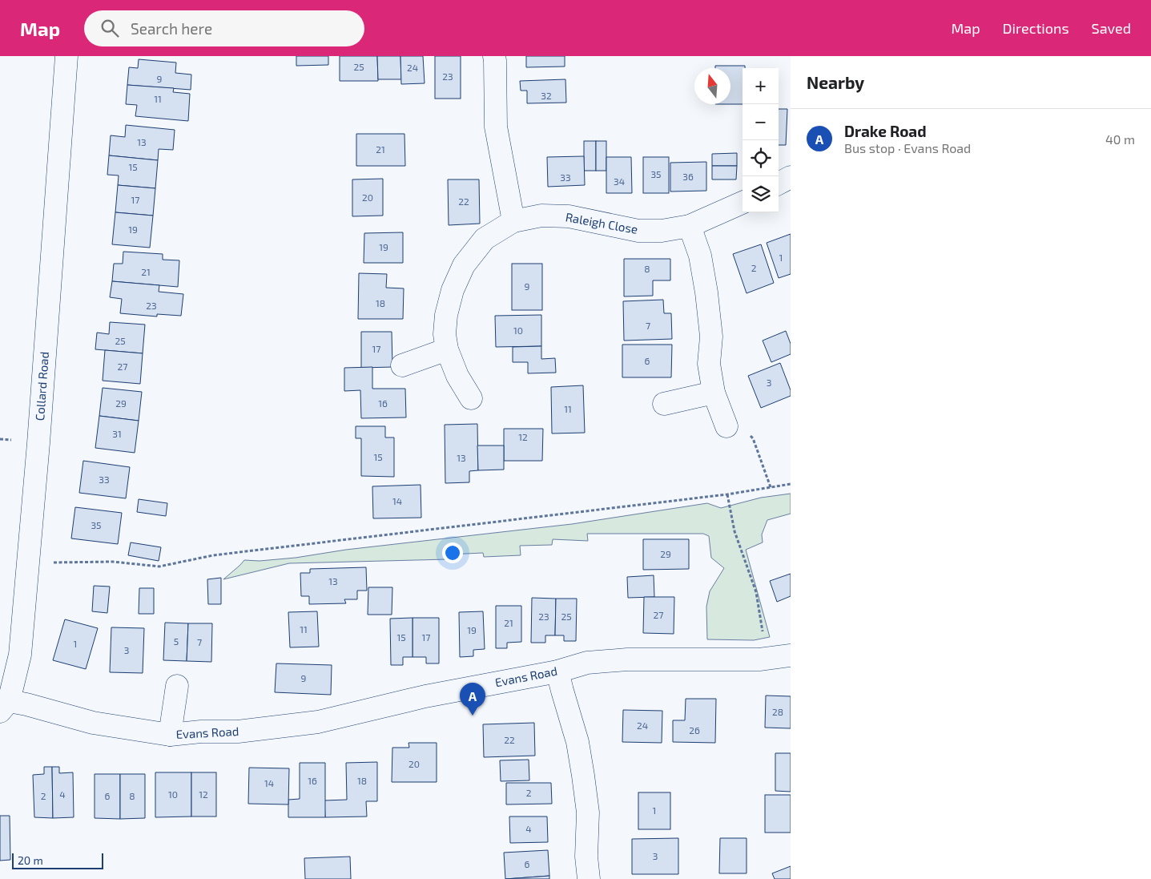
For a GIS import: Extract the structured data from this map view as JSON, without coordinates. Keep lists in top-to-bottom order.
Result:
{
  "streets": {
    "street": ["Raleigh Close", "Collard Road", "Evans Road"]
  },
  "crossings": [
    ["Collard Road", "Evans Road"]
  ],
  "house_numbers": [
    "25",
    "24",
    "23",
    "9",
    "32",
    "11",
    "13",
    "21",
    "15",
    "35",
    "36",
    "33",
    "34",
    "20",
    "17",
    "22",
    "19",
    "19",
    "1",
    "2",
    "8",
    "21",
    "9",
    "18",
    "23",
    "7",
    "10",
    "25",
    "17",
    "6",
    "27",
    "3",
    "29",
    "16",
    "11",
    "31",
    "12",
    "15",
    "13",
    "33",
    "14",
    "35",
    "29",
    "13",
    "27",
    "23",
    "25",
    "21",
    "11",
    "19",
    "15",
    "17",
    "5",
    "7",
    "1",
    "3",
    "9",
    "28",
    "24",
    "26",
    "22",
    "20",
    "16",
    "18",
    "14",
    "2",
    "4",
    "10",
    "12",
    "2",
    "6",
    "8",
    "1",
    "4",
    "3",
    "6"
  ],
  "scale_bar": "20 m",
  "north": "top",
  "page": {
    "header": "Map",
    "search": "Search here",
    "nav": ["Map", "Directions", "Saved"],
    "heading": "Nearby",
    "map_buttons": ["+", "−"],
    "list": [
      {
        "mark": "A",
        "name": "Drake Road",
        "note": "Bus stop · Evans Road",
        "value": "40 m"
      }
    ],
    "pins": "A",
    "scale": "20 m"
  }
}
